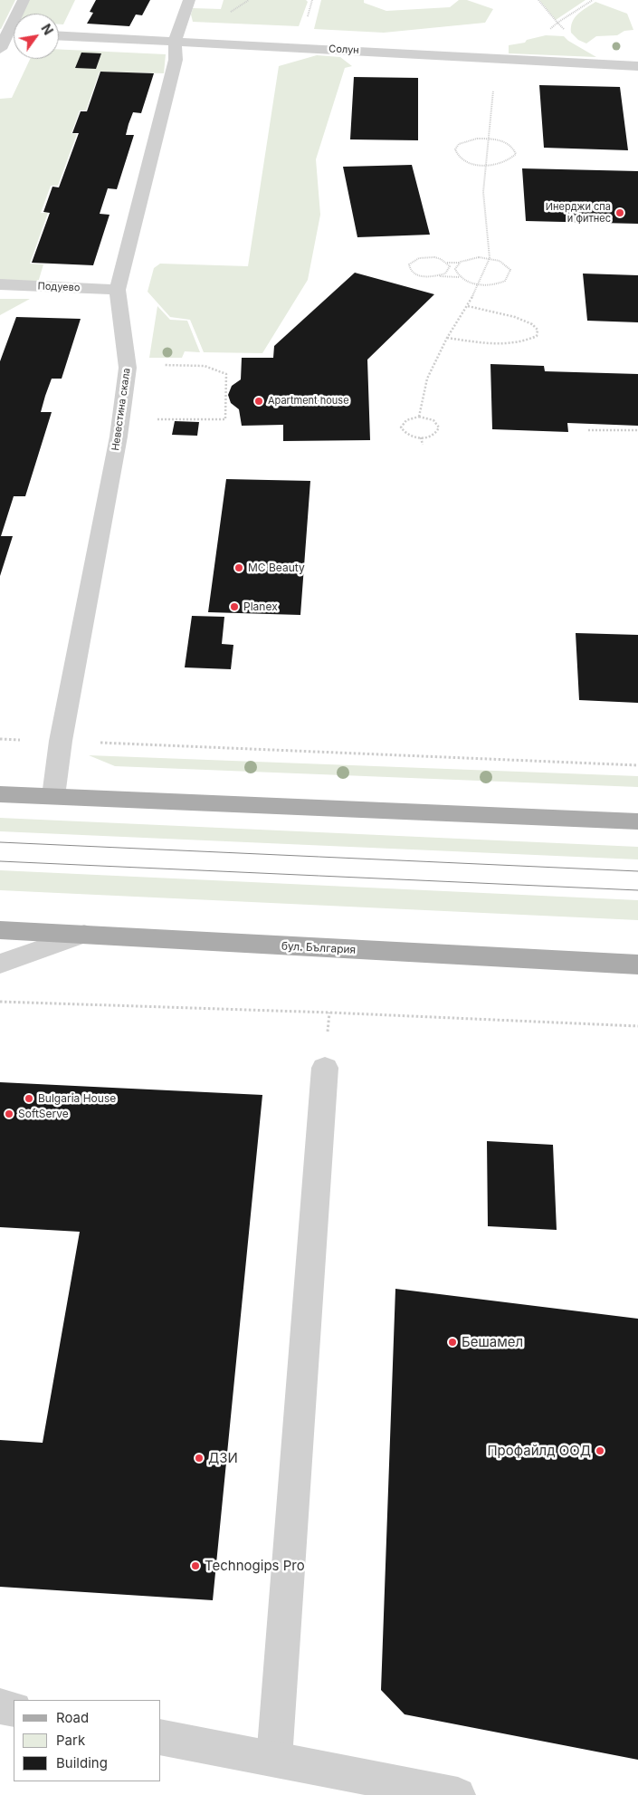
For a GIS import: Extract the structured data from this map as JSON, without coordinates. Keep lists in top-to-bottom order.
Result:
{
  "streets": {
    "main road": ["бул. България"],
    "street": ["Солун", "Подуево", "Невестина скала"]
  },
  "crossings": [
    ["Солун", "Невестина скала"],
    ["Подуево", "Невестина скала"]
  ],
  "places": [
    "Инерджи спа и фитнес",
    "Apartment house",
    "MC Beauty",
    "Planex",
    "Bulgaria House",
    "SoftServe",
    "Бешамел",
    "Профайлд ООД",
    "ДЗИ",
    "Technogips Pro"
  ],
  "legend": ["Road", "Park", "Building"],
  "north": "top right"
}
